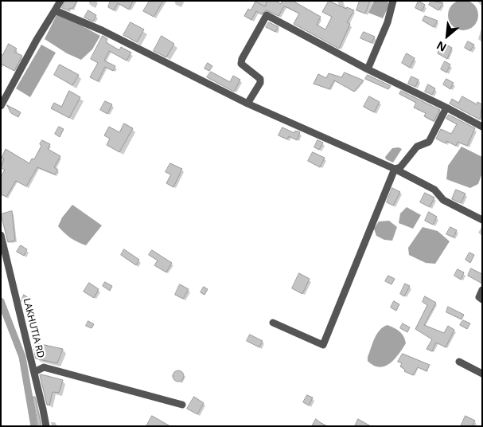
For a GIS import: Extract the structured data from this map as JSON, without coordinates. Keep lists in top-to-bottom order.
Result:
{
  "streets": {
    "street": ["LAKHUTIA RD"]
  },
  "north": "bottom left"
}
